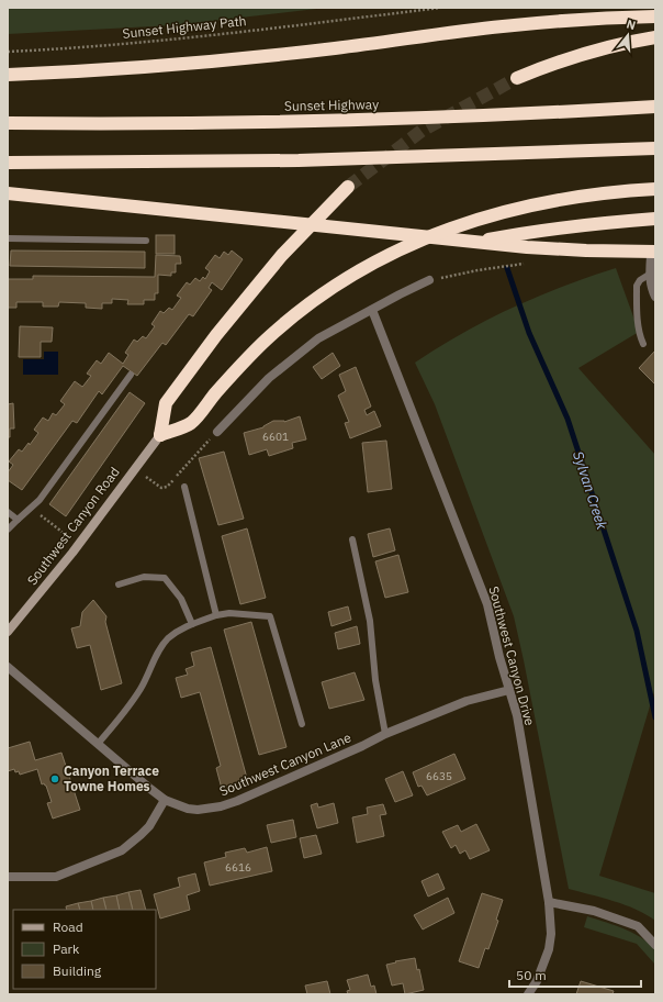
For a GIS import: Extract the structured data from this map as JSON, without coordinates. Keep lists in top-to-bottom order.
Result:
{
  "streets": {
    "highway": ["Sunset Highway"],
    "main road": ["Southwest Canyon Road"],
    "street": ["Southwest Canyon Drive", "Southwest Canyon Lane"],
    "path": ["Sunset Highway Path"]
  },
  "crossings": [
    ["Southwest Canyon Drive", "Southwest Canyon Lane"]
  ],
  "water": ["Sylvan Creek"],
  "places": ["Canyon Terrace Towne Homes"],
  "house_numbers": ["6601", "6635", "6616"],
  "legend": ["Road", "Park", "Building"],
  "scale_bar": "50 m",
  "north": "top"
}
